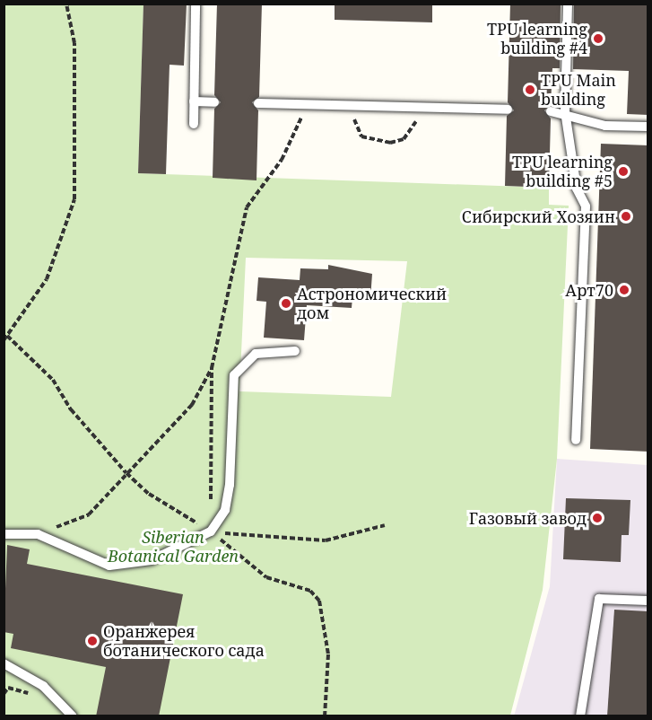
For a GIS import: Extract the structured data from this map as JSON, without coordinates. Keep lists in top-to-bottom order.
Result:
{
  "parks": ["Siberian Botanical Garden"],
  "places": [
    "TPU learning building #4",
    "TPU Main building",
    "TPU learning building #5",
    "Сибирский Хозяин",
    "Арт70",
    "Астрономический дом",
    "Газовый завод",
    "Оранжерея ботанического сада"
  ]
}
